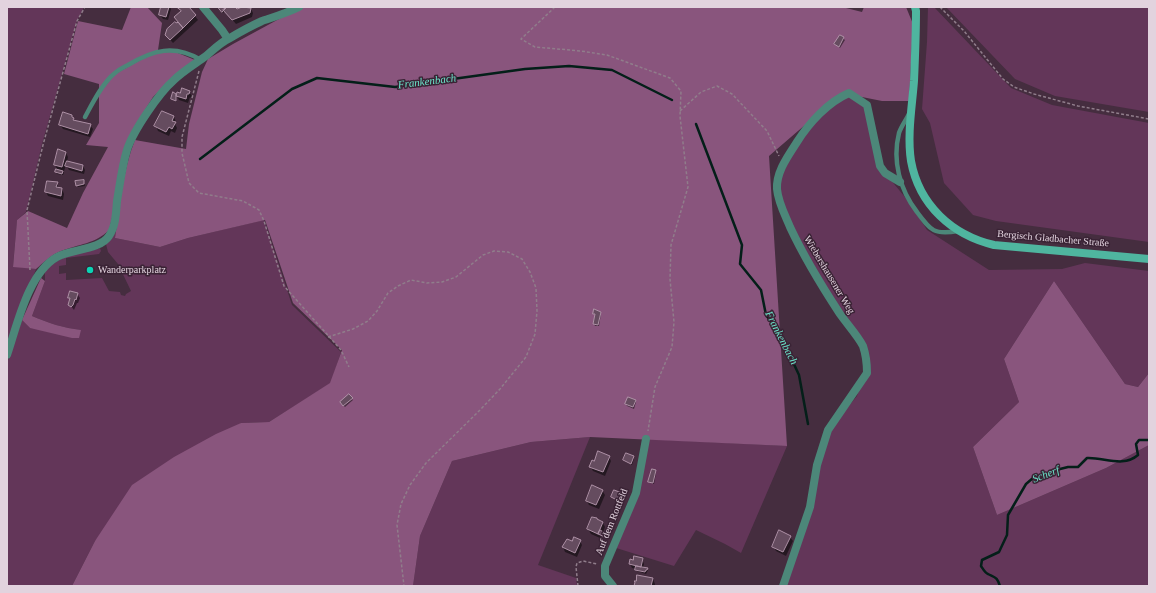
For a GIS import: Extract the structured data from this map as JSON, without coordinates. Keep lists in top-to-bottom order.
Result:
{
  "streets": {
    "main road": ["Bergisch Gladbacher Straße"],
    "street": ["Wiebershausener Weg", "Auf dem Rottfeld"]
  },
  "water": ["Frankenbach", "Scherf"],
  "places": ["Wanderparkplatz"]
}
